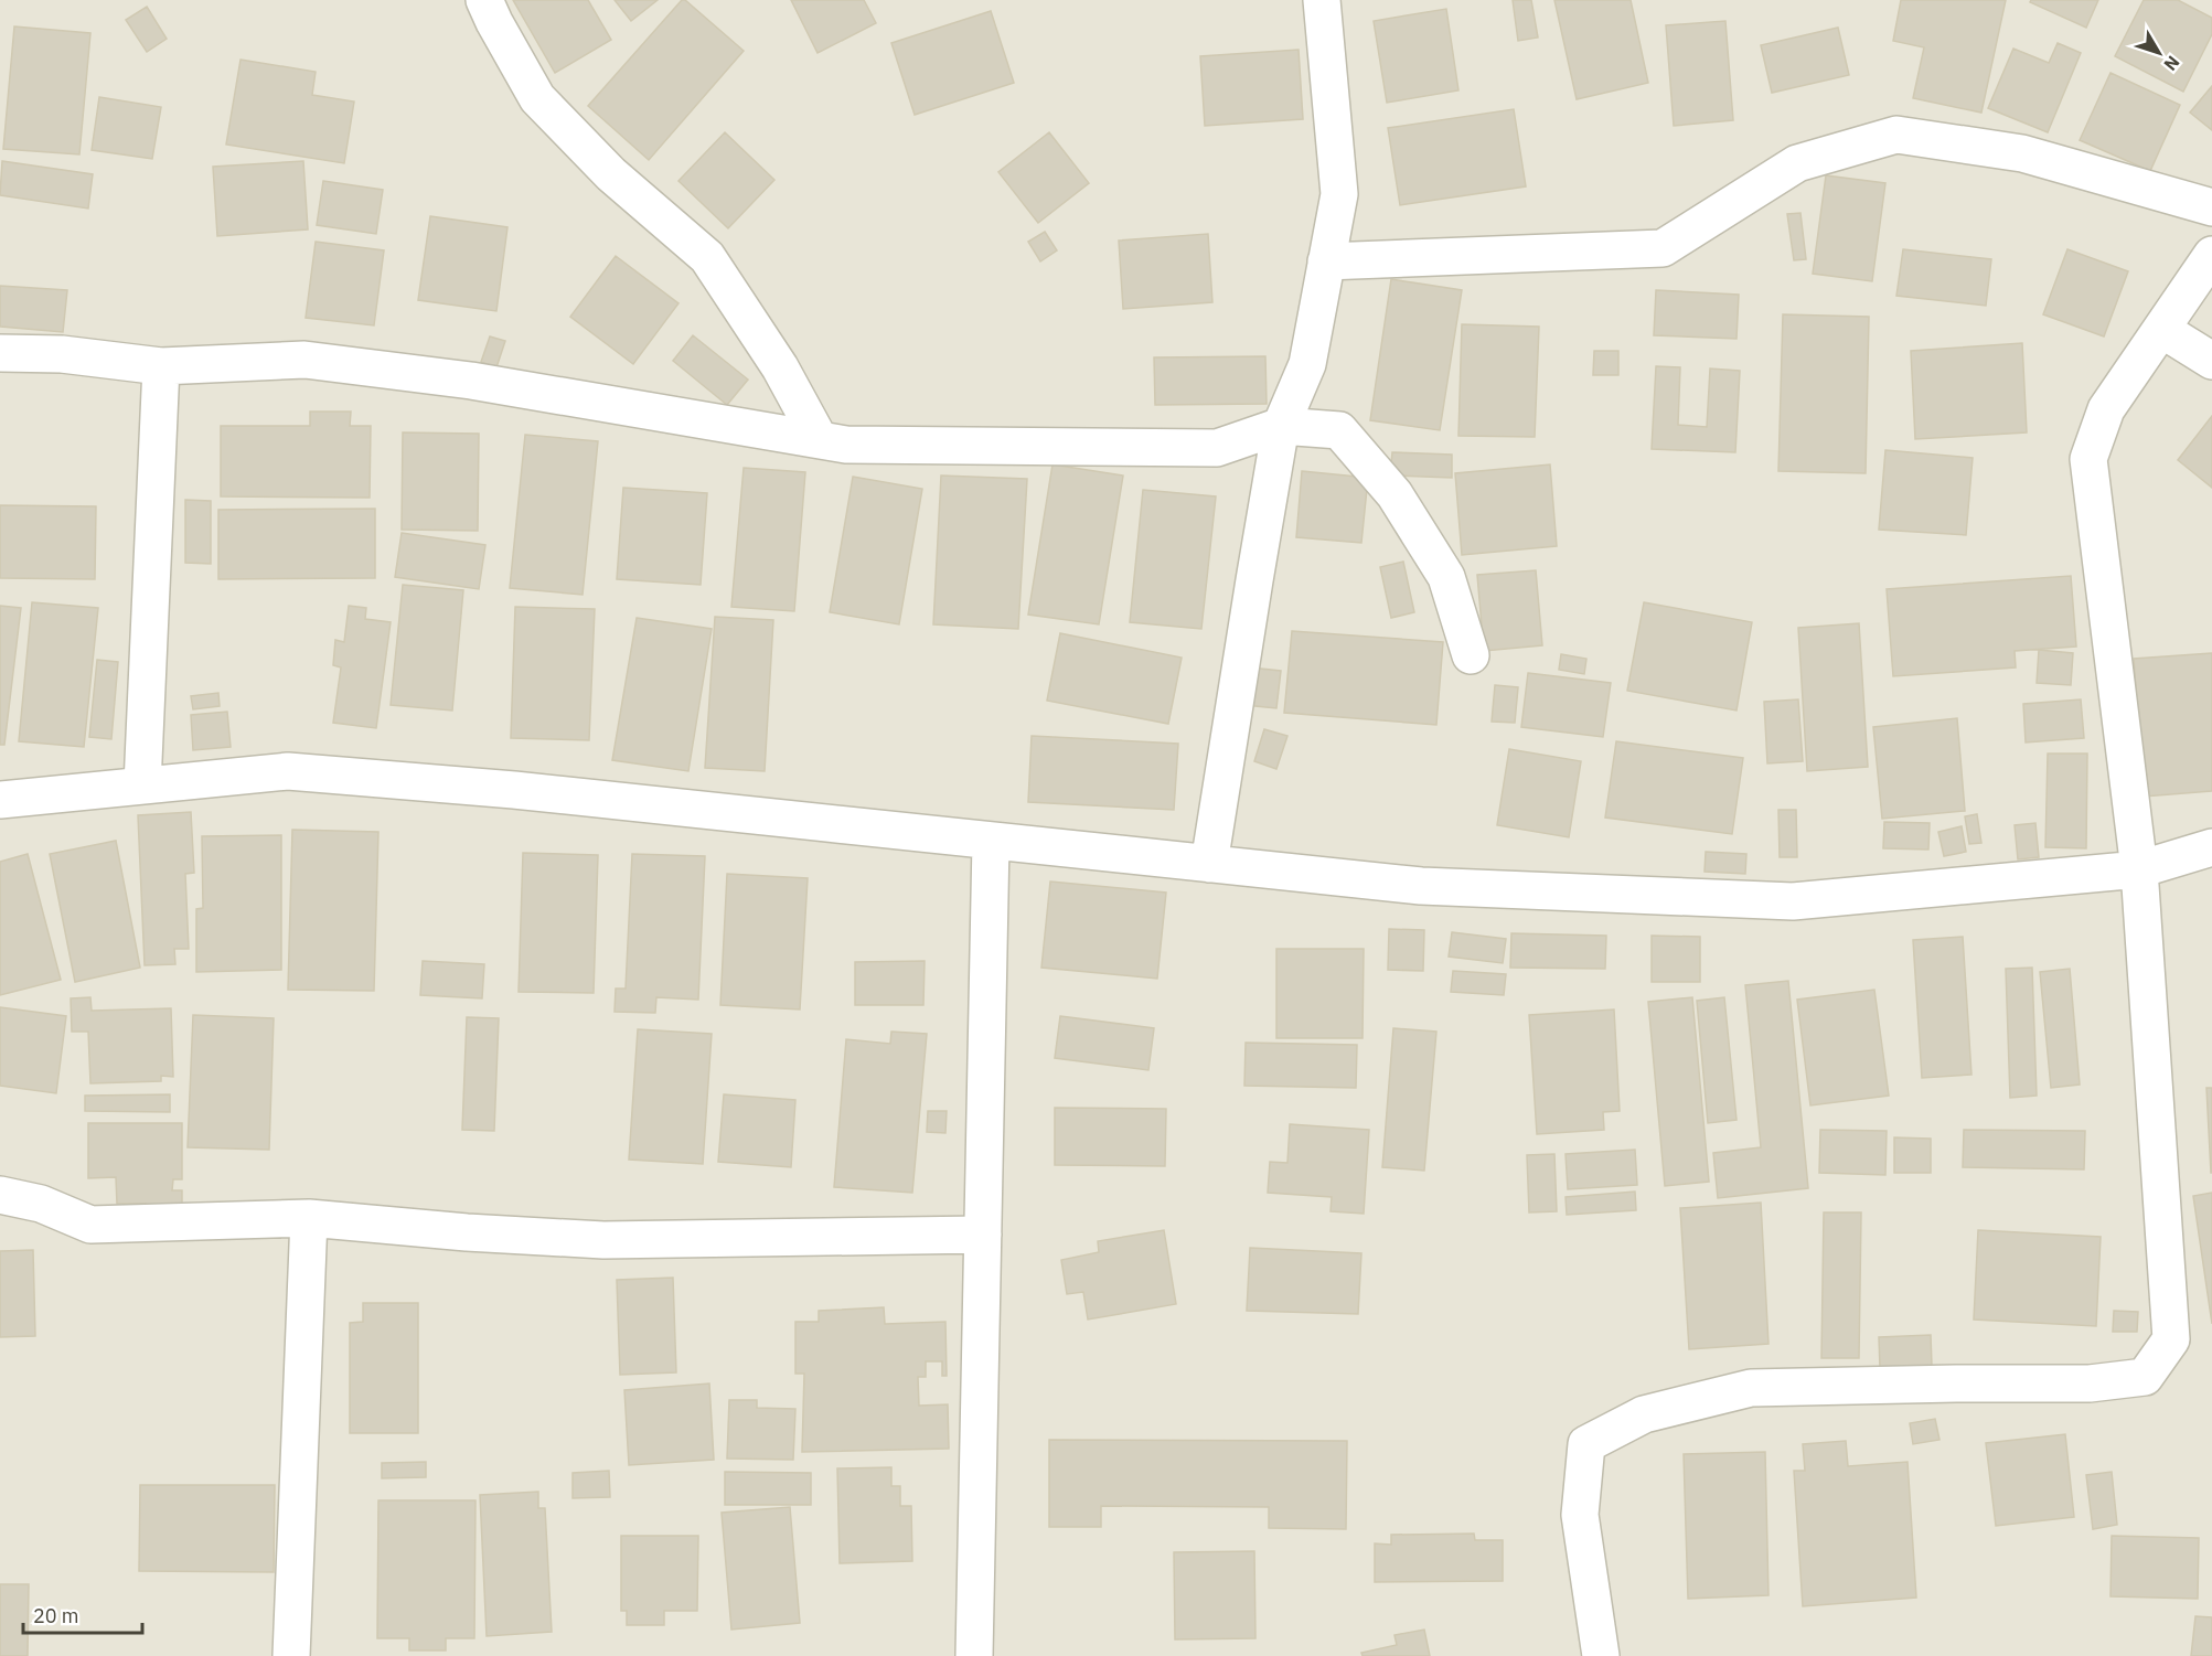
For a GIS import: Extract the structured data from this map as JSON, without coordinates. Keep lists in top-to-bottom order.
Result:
{
  "scale_bar": "20 m",
  "north": "bottom right"
}
